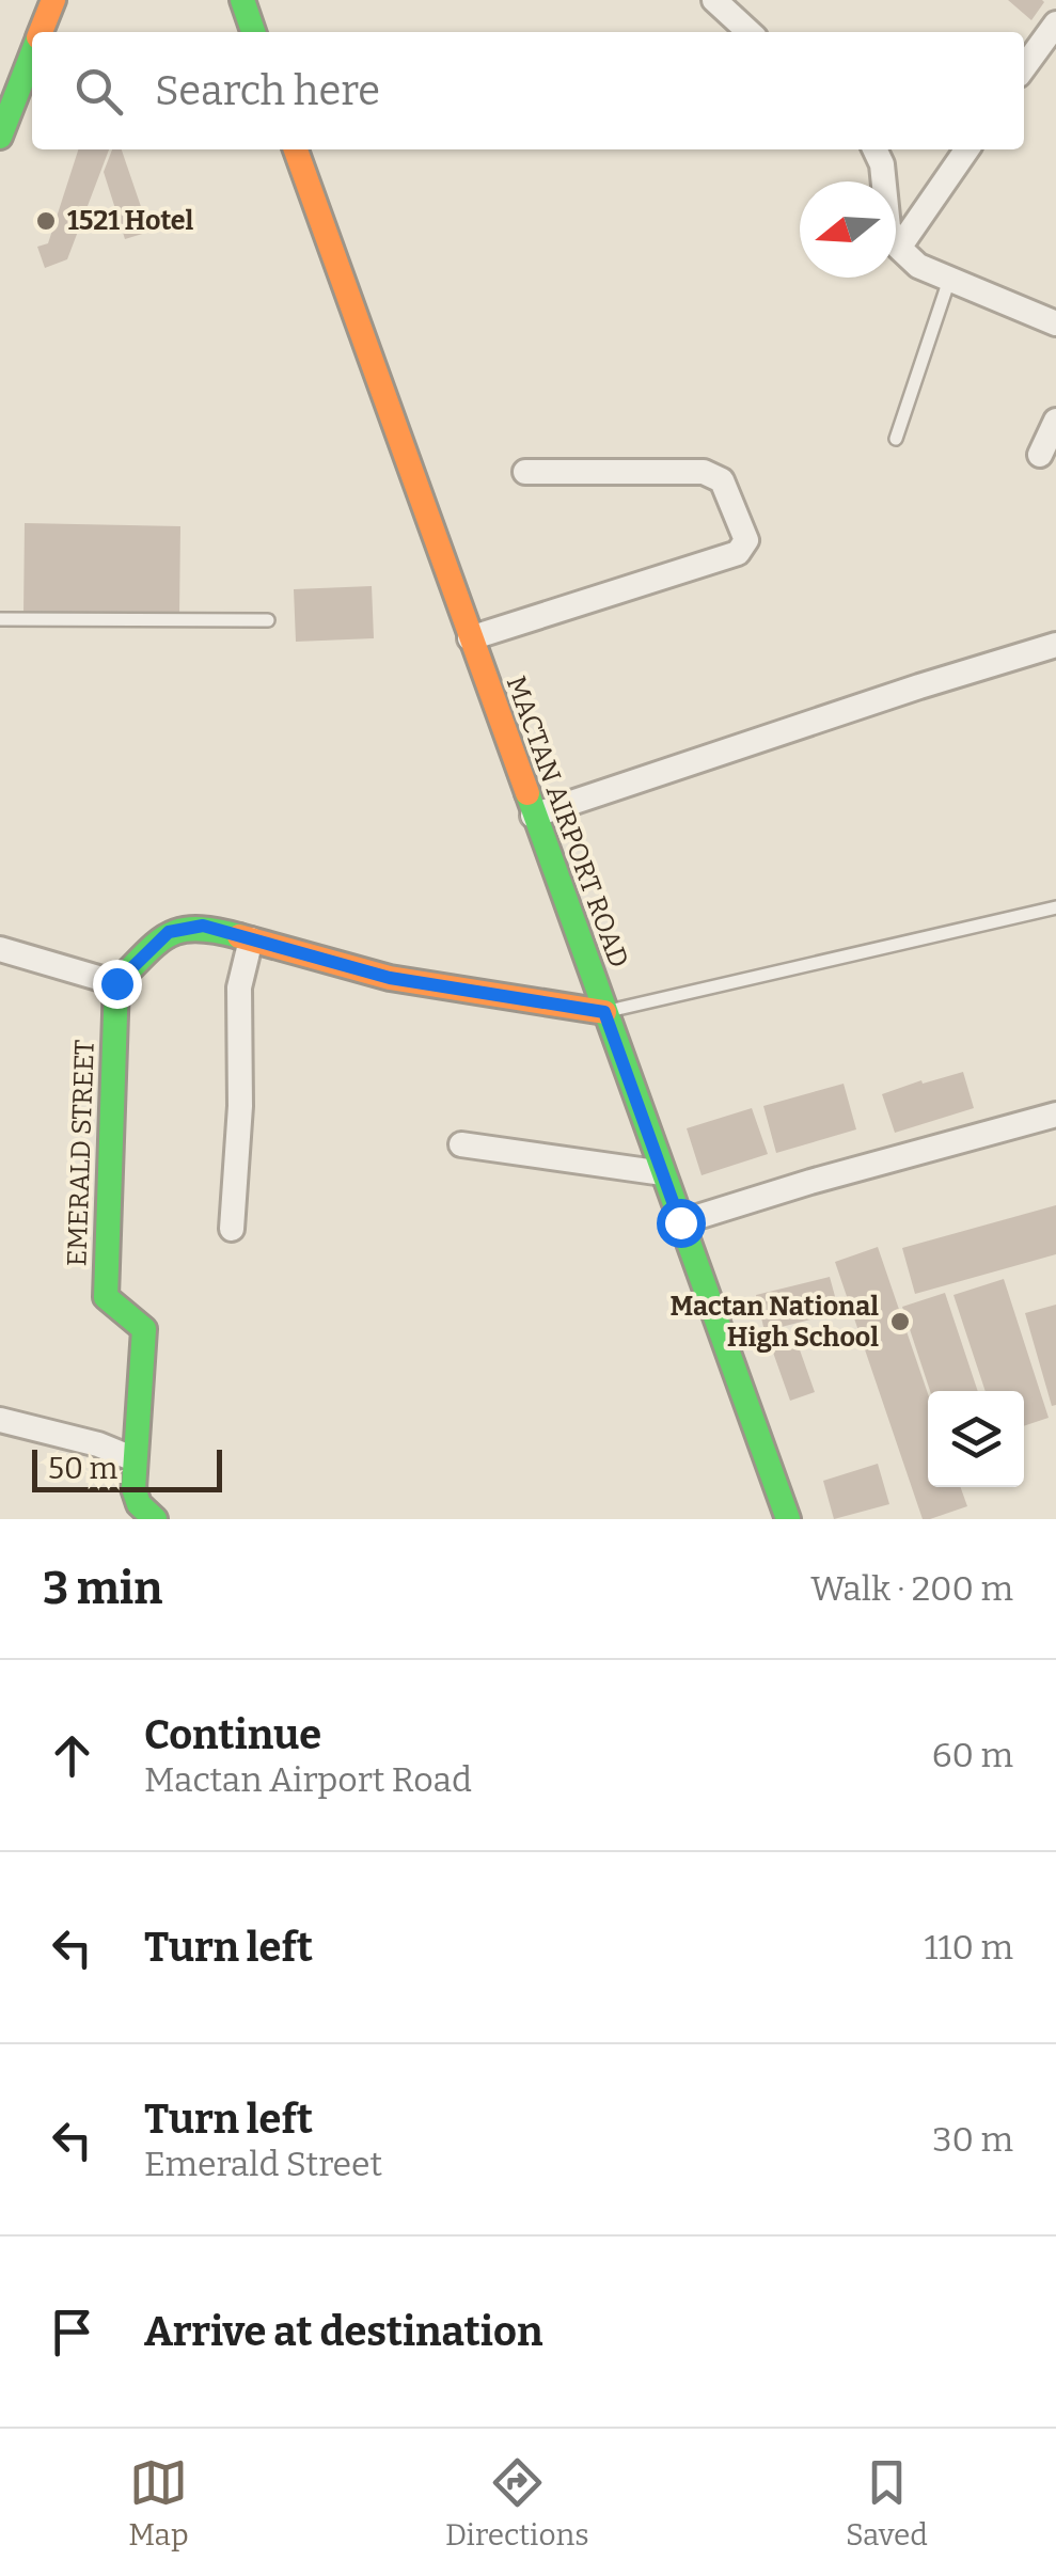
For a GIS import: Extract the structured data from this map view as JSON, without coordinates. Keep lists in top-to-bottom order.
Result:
{
  "streets": {
    "main road": ["MACTAN AIRPORT ROAD", "EMERALD STREET"]
  },
  "places": ["1521 Hotel", "Mactan National High School"],
  "scale_bar": "50 m",
  "north": "left",
  "page": {
    "search": "Search here",
    "scale": "50 m",
    "heading": ["3 min", "Walk · 200 m"],
    "list": [
      ["Continue", "Mactan Airport Road", "60 m"],
      ["Turn left", "110 m"],
      ["Turn left", "Emerald Street", "30 m"],
      "Arrive at destination"
    ],
    "nav": ["Map", "Directions", "Saved"]
  }
}
